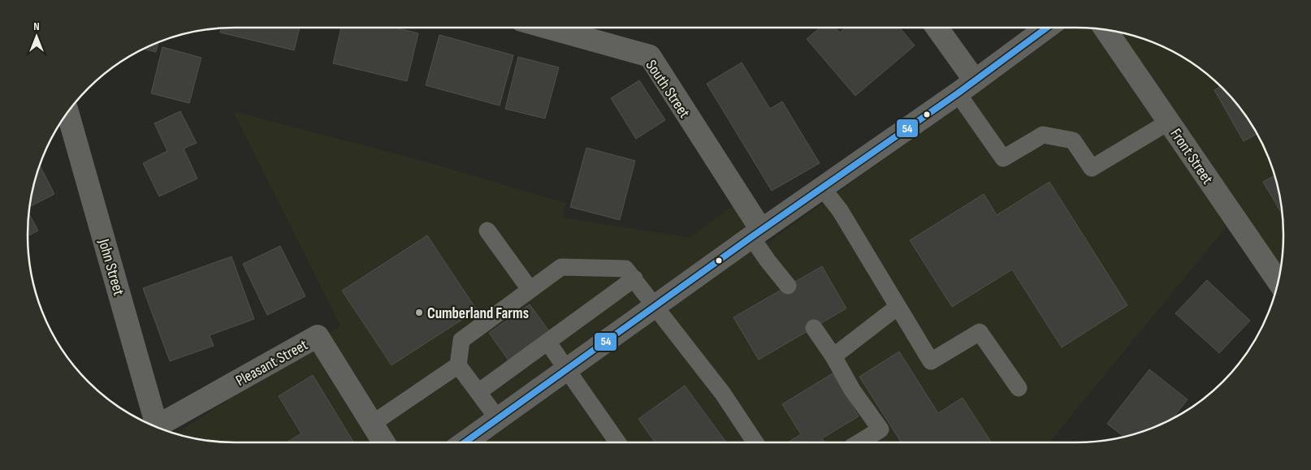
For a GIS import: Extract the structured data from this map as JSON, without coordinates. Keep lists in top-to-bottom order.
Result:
{
  "streets": {
    "street": [
      "South Street",
      "Front Street",
      "John Street",
      "Pleasant Street"
    ]
  },
  "places": ["Cumberland Farms"],
  "lines": ["transit line 54"],
  "north": "top"
}
